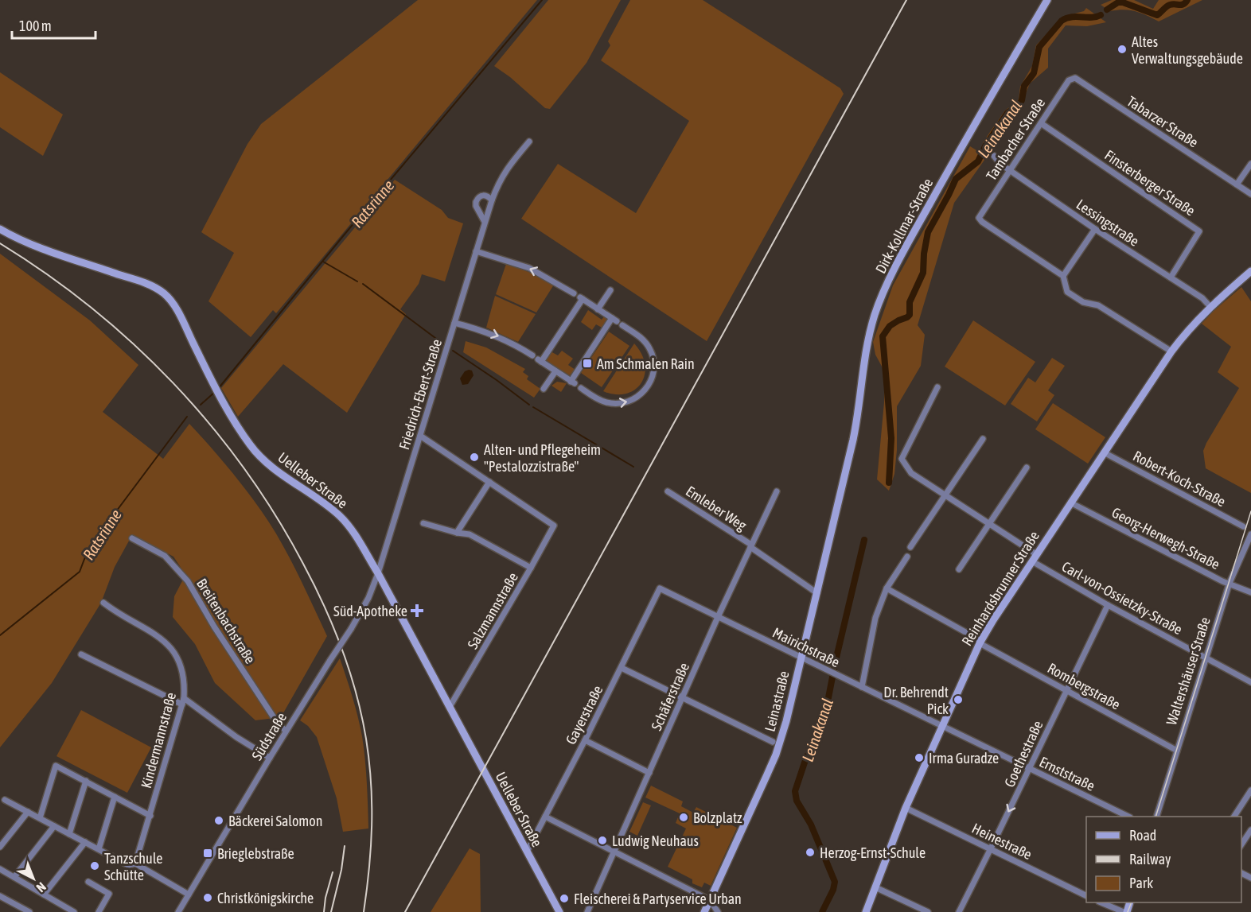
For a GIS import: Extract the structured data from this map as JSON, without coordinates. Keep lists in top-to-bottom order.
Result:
{
  "streets": {
    "street": [
      "Tabarzer Straße",
      "Tambacher Straße",
      "Finsterberger Straße",
      "Lessingstraße",
      "Dirk-Kollmar-Straße",
      "Friedrich-Ebert-Straße",
      "Robert-Koch-Straße",
      "Uelleber Straße",
      "Emleber Weg",
      "Georg-Herwegh-Straße",
      "Reinhardsbrunner Straße",
      "Carl-von-Ossietzky-Straße",
      "Salzmannstraße",
      "Breitenbachstraße",
      "Mairichstraße",
      "Waltershäuser Straße",
      "Rombergstraße",
      "Schäferstraße",
      "Leinastraße",
      "Gayerstraße",
      "Südstraße",
      "Kindermannstraße",
      "Goethestraße",
      "Ernststraße",
      "Heinestraße"
    ]
  },
  "crossings": [
    ["Tabarzer Straße", "Tambacher Straße"],
    ["Tambacher Straße", "Finsterberger Straße"],
    ["Tambacher Straße", "Lessingstraße"],
    ["Finsterberger Straße", "Lessingstraße"],
    ["Lessingstraße", "Reinhardsbrunner Straße"],
    ["Dirk-Kollmar-Straße", "Leinastraße"],
    ["Friedrich-Ebert-Straße", "Uelleber Straße"],
    ["Friedrich-Ebert-Straße", "Südstraße"],
    ["Robert-Koch-Straße", "Reinhardsbrunner Straße"],
    ["Uelleber Straße", "Salzmannstraße"],
    ["Uelleber Straße", "Gayerstraße"],
    ["Uelleber Straße", "Südstraße"],
    ["Emleber Weg", "Schäferstraße"],
    ["Emleber Weg", "Leinastraße"],
    ["Georg-Herwegh-Straße", "Reinhardsbrunner Straße"],
    ["Georg-Herwegh-Straße", "Waltershäuser Straße"],
    ["Reinhardsbrunner Straße", "Carl-von-Ossietzky-Straße"],
    ["Reinhardsbrunner Straße", "Mairichstraße"],
    ["Reinhardsbrunner Straße", "Rombergstraße"],
    ["Reinhardsbrunner Straße", "Ernststraße"],
    ["Reinhardsbrunner Straße", "Heinestraße"],
    ["Carl-von-Ossietzky-Straße", "Waltershäuser Straße"],
    ["Carl-von-Ossietzky-Straße", "Goethestraße"],
    ["Breitenbachstraße", "Südstraße"],
    ["Mairichstraße", "Schäferstraße"],
    ["Mairichstraße", "Leinastraße"],
    ["Mairichstraße", "Gayerstraße"],
    ["Mairichstraße", "Ernststraße"],
    ["Waltershäuser Straße", "Rombergstraße"],
    ["Rombergstraße", "Goethestraße"],
    ["Goethestraße", "Ernststraße"],
    ["Goethestraße", "Heinestraße"]
  ],
  "water": ["Leinakanal", "Ratsrinne"],
  "places": {
    "other": [
      "Altes Verwaltungsgebäude",
      "Alten- und Pflegeheim \"Pestalozzistraße\"",
      "Dr. Behrendt Pick",
      "Irma Guradze",
      "Bolzplatz",
      "Bäckerei Salomon",
      "Ludwig Neuhaus",
      "Herzog-Ernst-Schule",
      "Tanzschule Schütte",
      "Christkönigskirche",
      "Fleischerei & Partyservice Urban"
    ],
    "transit": ["Am Schmalen Rain", "Brieglebstraße"],
    "health": ["Süd-Apotheke"]
  },
  "legend": ["Road", "Railway", "Park"],
  "scale_bar": "100 m",
  "north": "bottom right"
}
